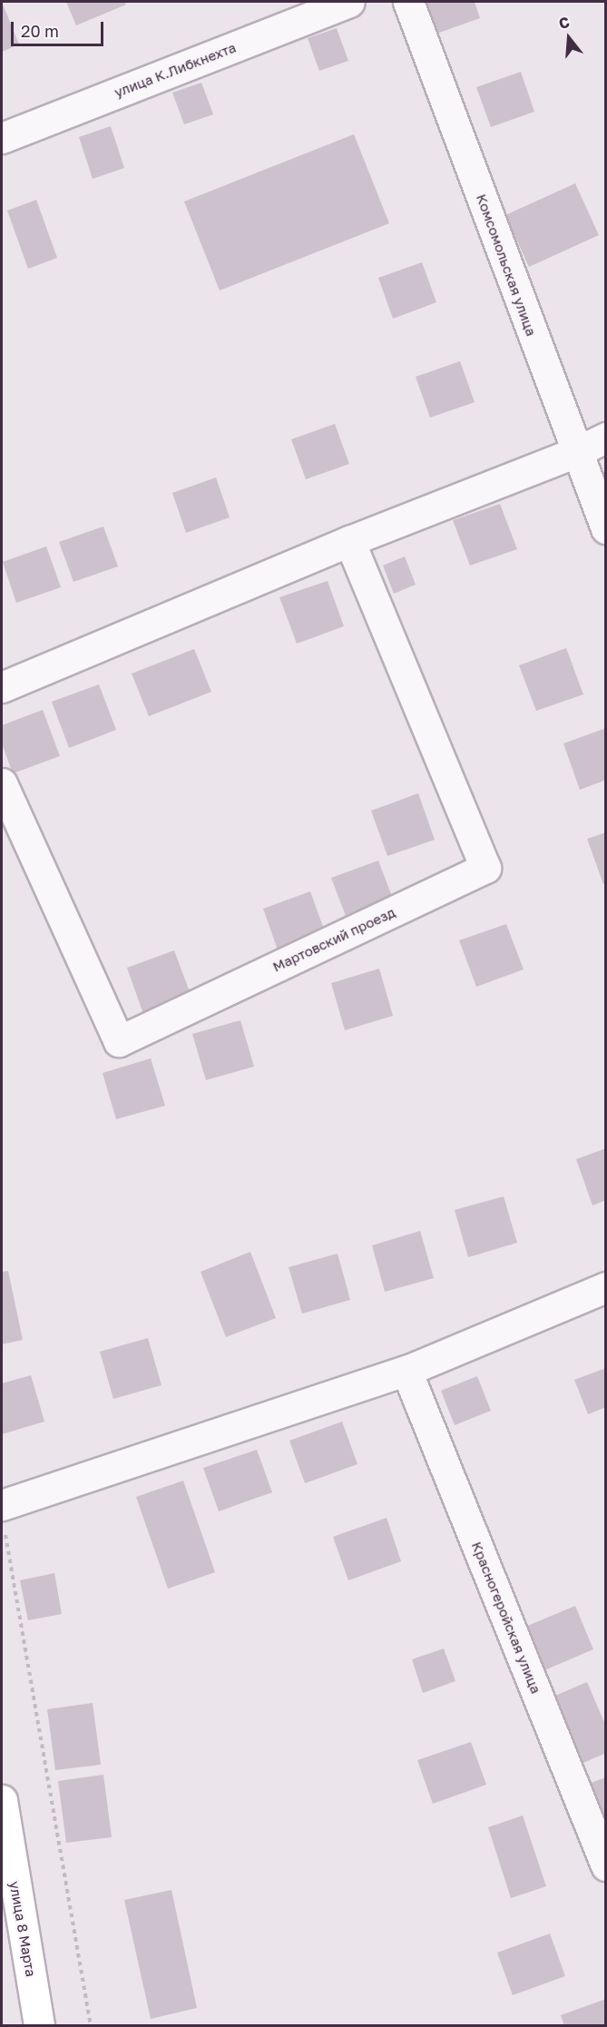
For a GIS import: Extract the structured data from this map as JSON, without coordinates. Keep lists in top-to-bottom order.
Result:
{
  "streets": {
    "main road": ["улица 8 Марта"],
    "street": [
      "улица К.Либкнехта",
      "Комсомольская улица",
      "Мартовский проезд",
      "Красногеройская улица"
    ]
  },
  "scale_bar": "20 m",
  "north": "top"
}
